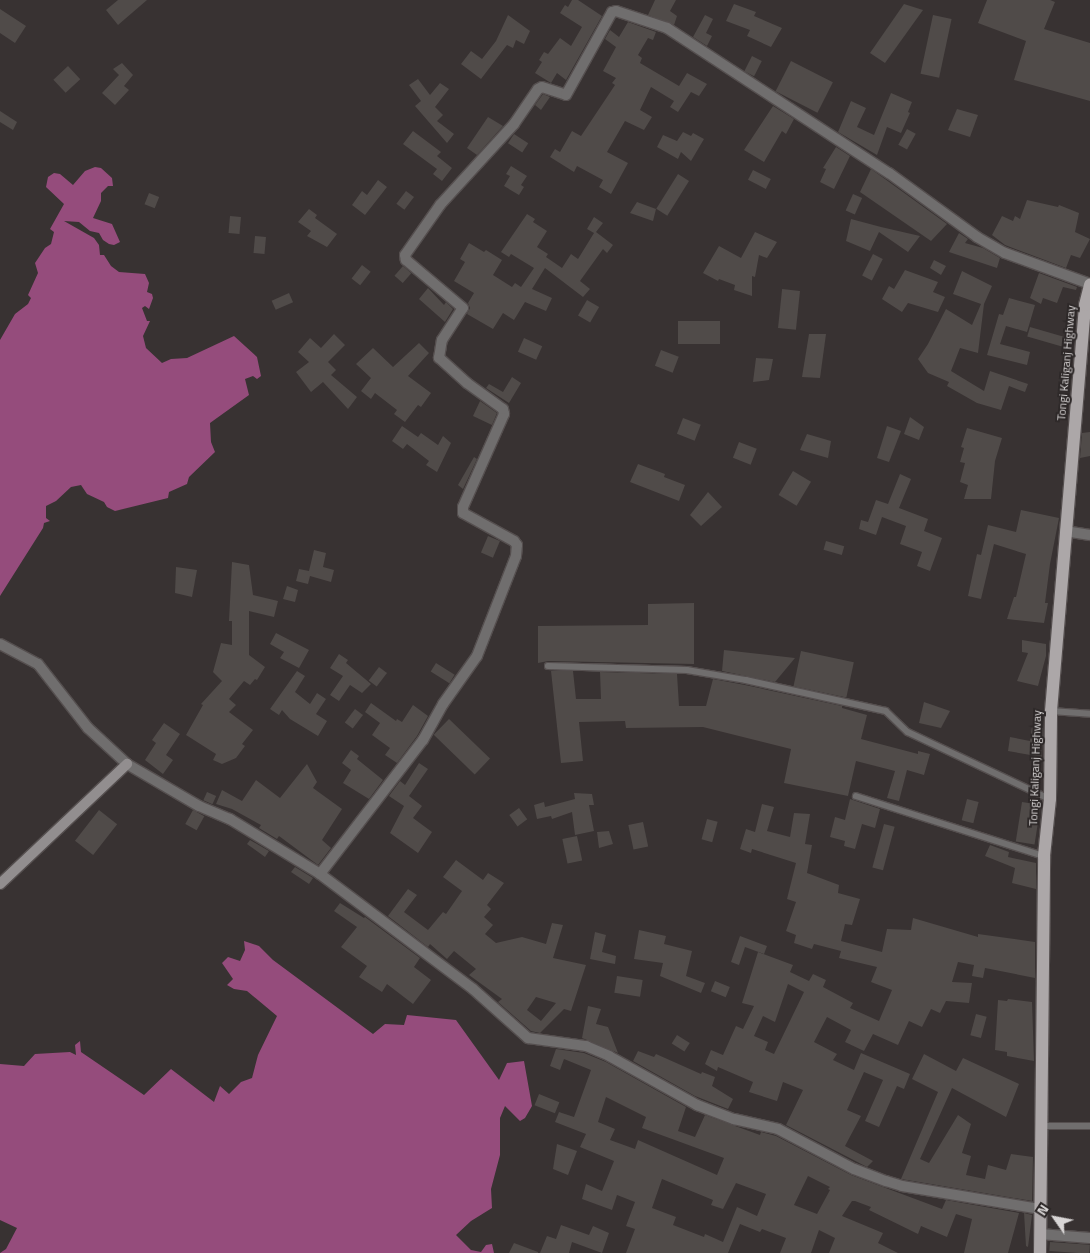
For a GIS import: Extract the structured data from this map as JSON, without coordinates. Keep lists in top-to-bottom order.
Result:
{
  "streets": {
    "main road": ["Tongi Kaliganj Highway"]
  },
  "north": "top left"
}
